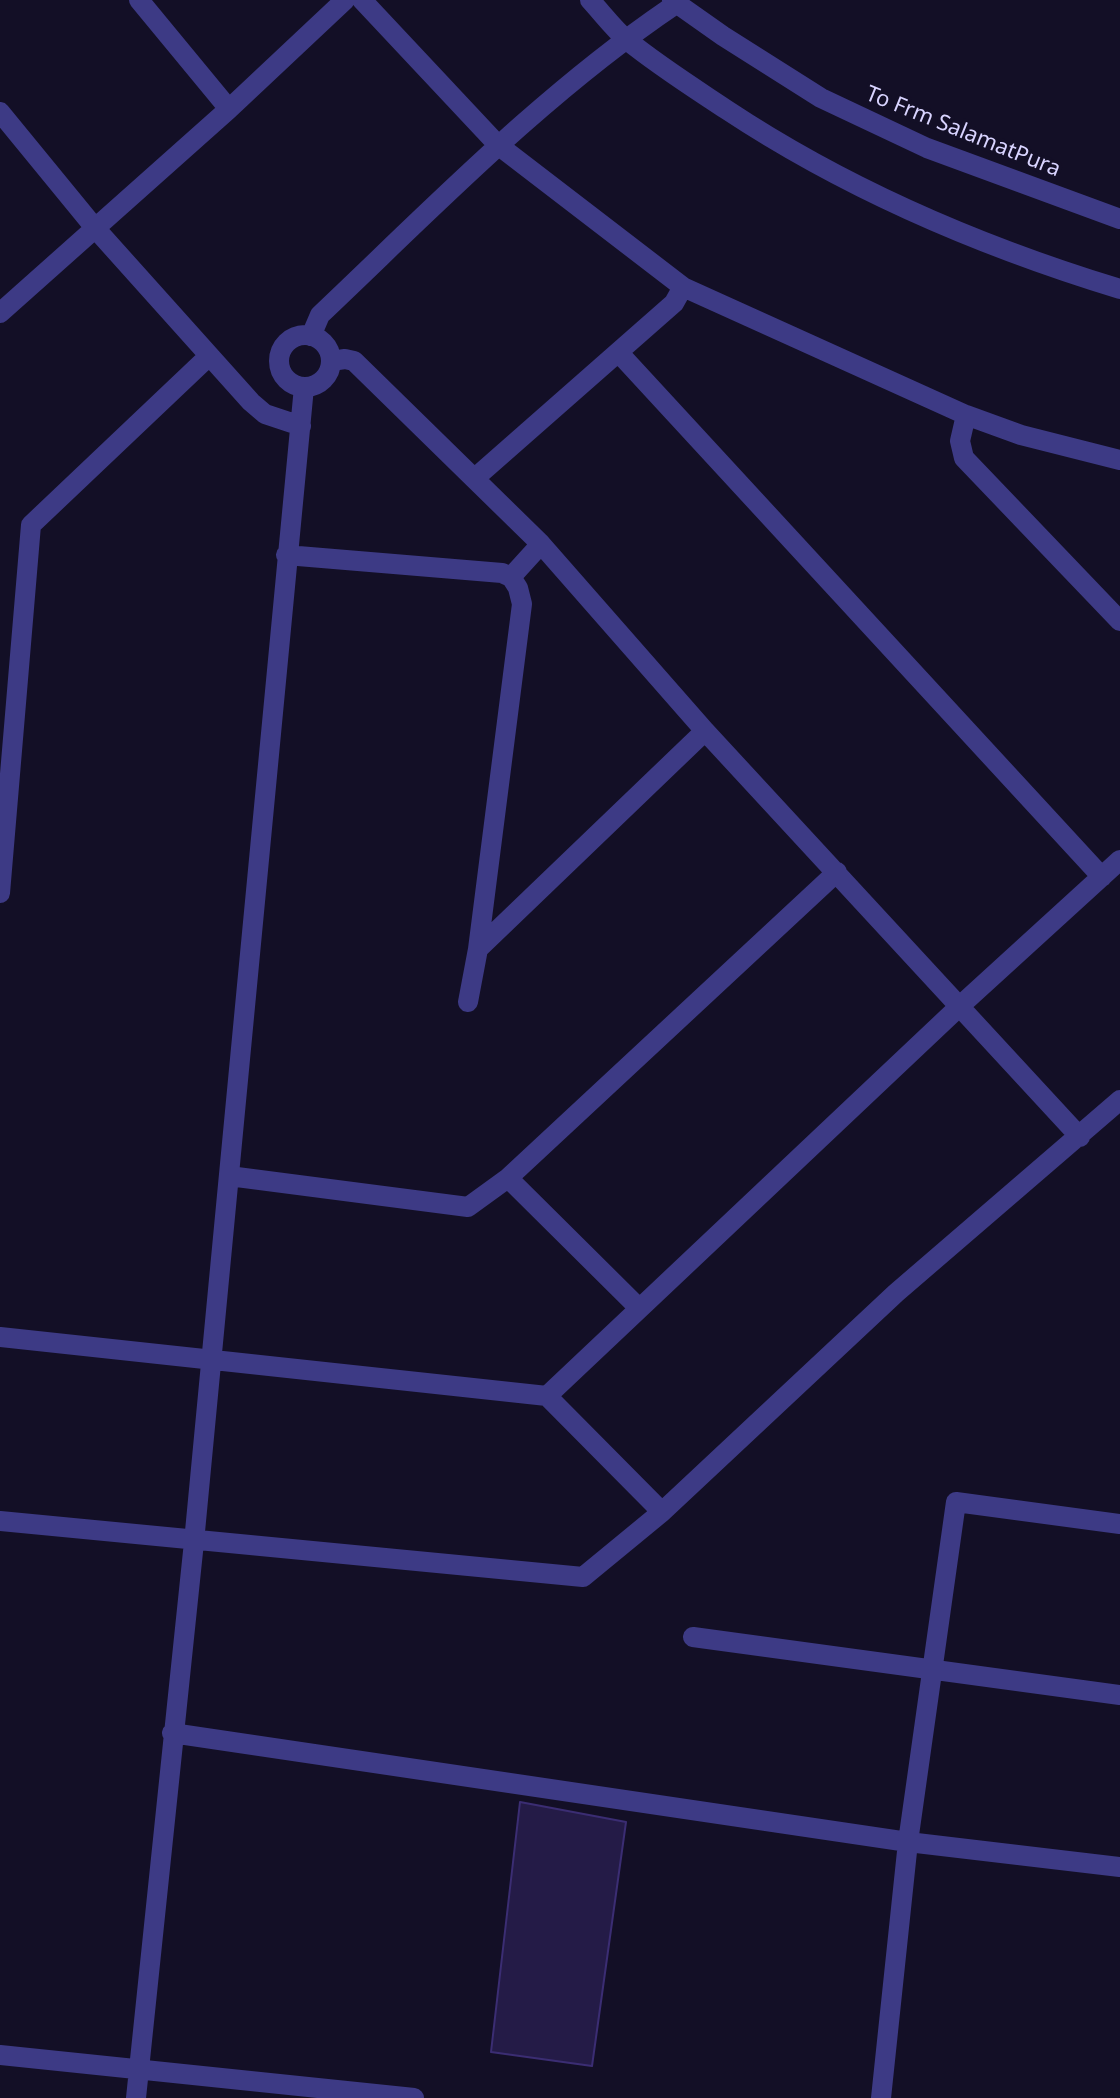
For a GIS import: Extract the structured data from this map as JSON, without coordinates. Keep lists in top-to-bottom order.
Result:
{
  "streets": {
    "street": ["To Frm SalamatPura"]
  }
}
